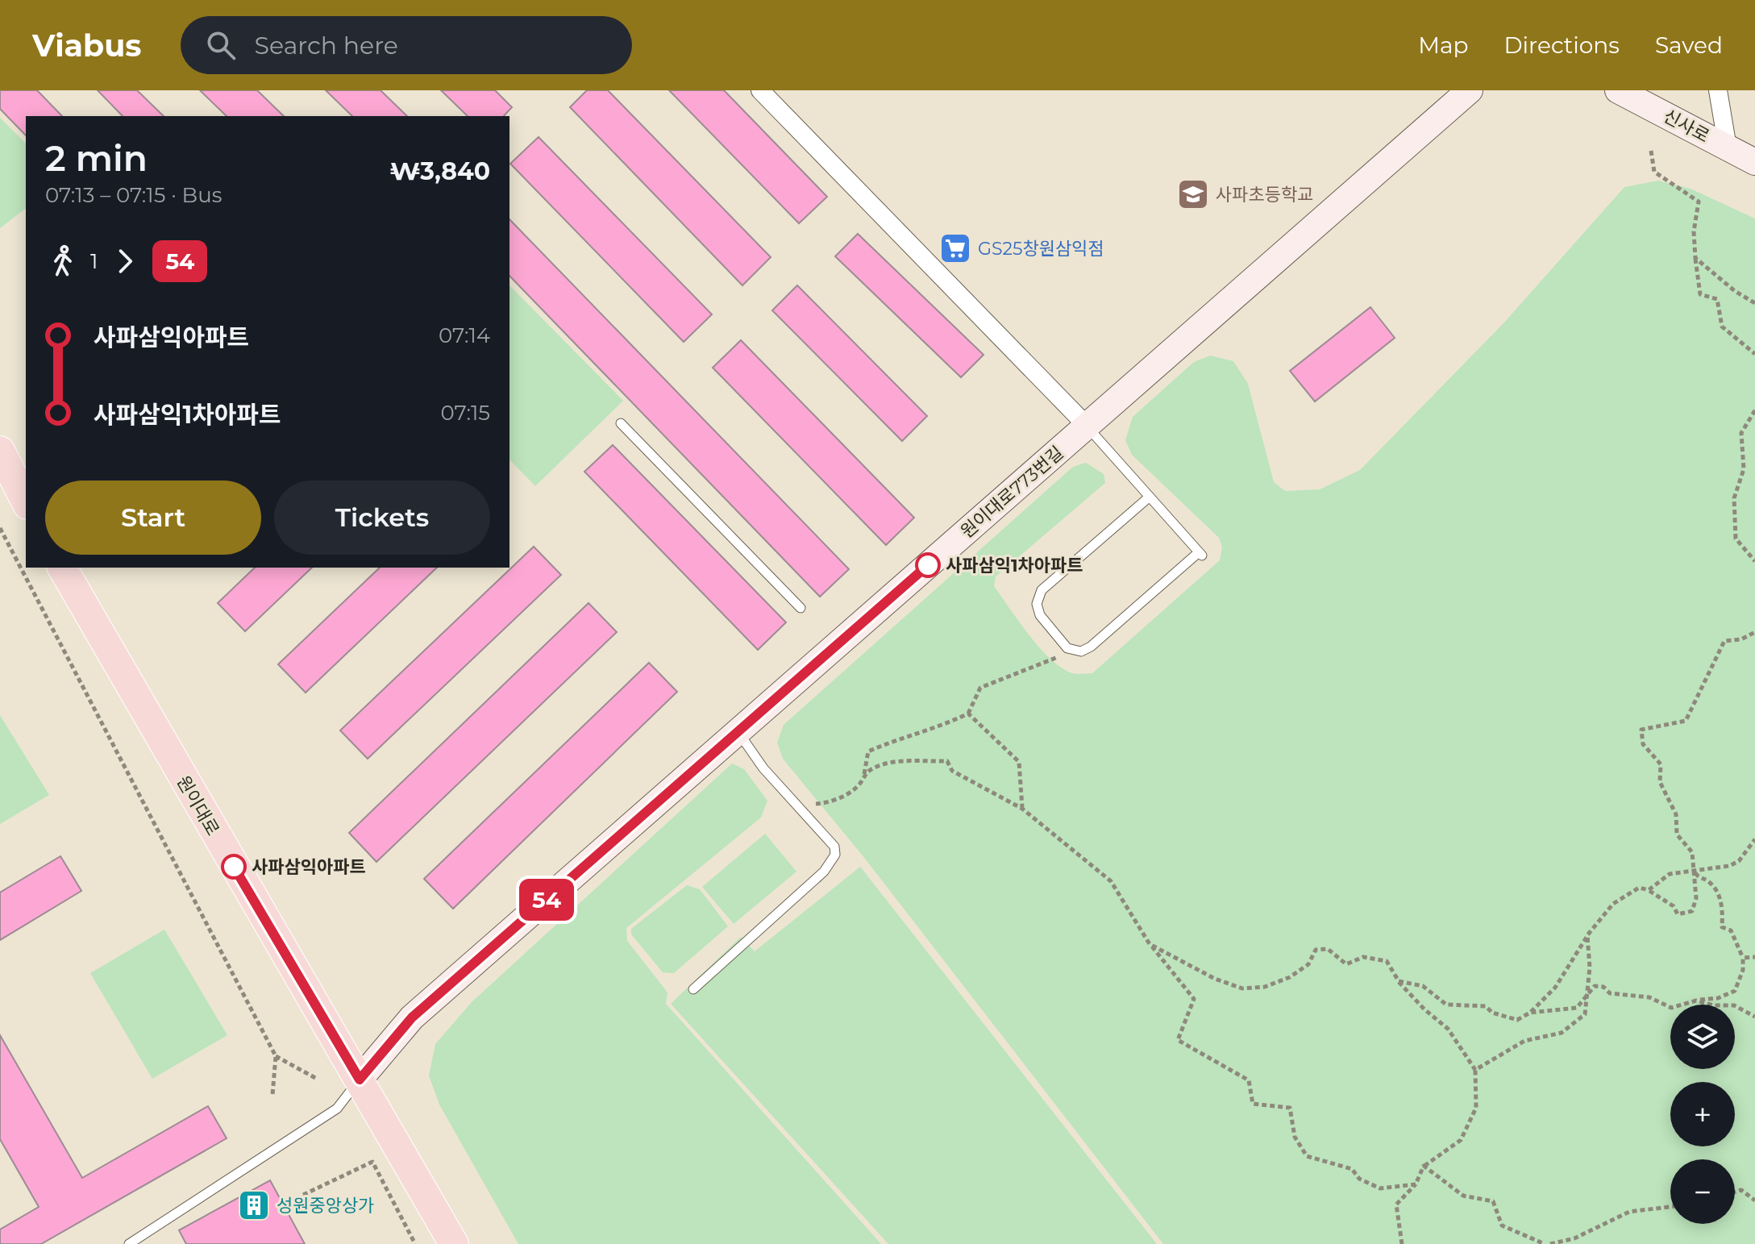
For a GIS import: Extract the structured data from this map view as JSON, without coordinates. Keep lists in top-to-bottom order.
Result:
{
  "streets": {
    "main road": ["원이대로"],
    "street": ["신사로", "원이대로773번길"]
  },
  "crossings": [
    ["원이대로773번길", "원이대로"]
  ],
  "places": {
    "school or university": ["사파초등학교"],
    "supermarket": ["GS25창원삼익점"],
    "other": ["사파삼익1차아파트", "사파삼익아파트"],
    "building": ["성원중앙상가"]
  },
  "lines": ["bus line 54"],
  "page": {
    "header": "Viabus",
    "search": "Search here",
    "nav": ["Map", "Directions", "Saved"],
    "on_map": "54",
    "heading": ["2 min", "07:13 – 07:15 · Bus", "₩3,840"],
    "legs": ["1", "54"],
    "list": [
      {
        "name": "사파삼익아파트",
        "value": "07:14"
      },
      {
        "name": "사파삼익1차아파트",
        "value": "07:15"
      }
    ],
    "buttons": ["Start", "Tickets"],
    "map_buttons": ["+", "−"]
  }
}
